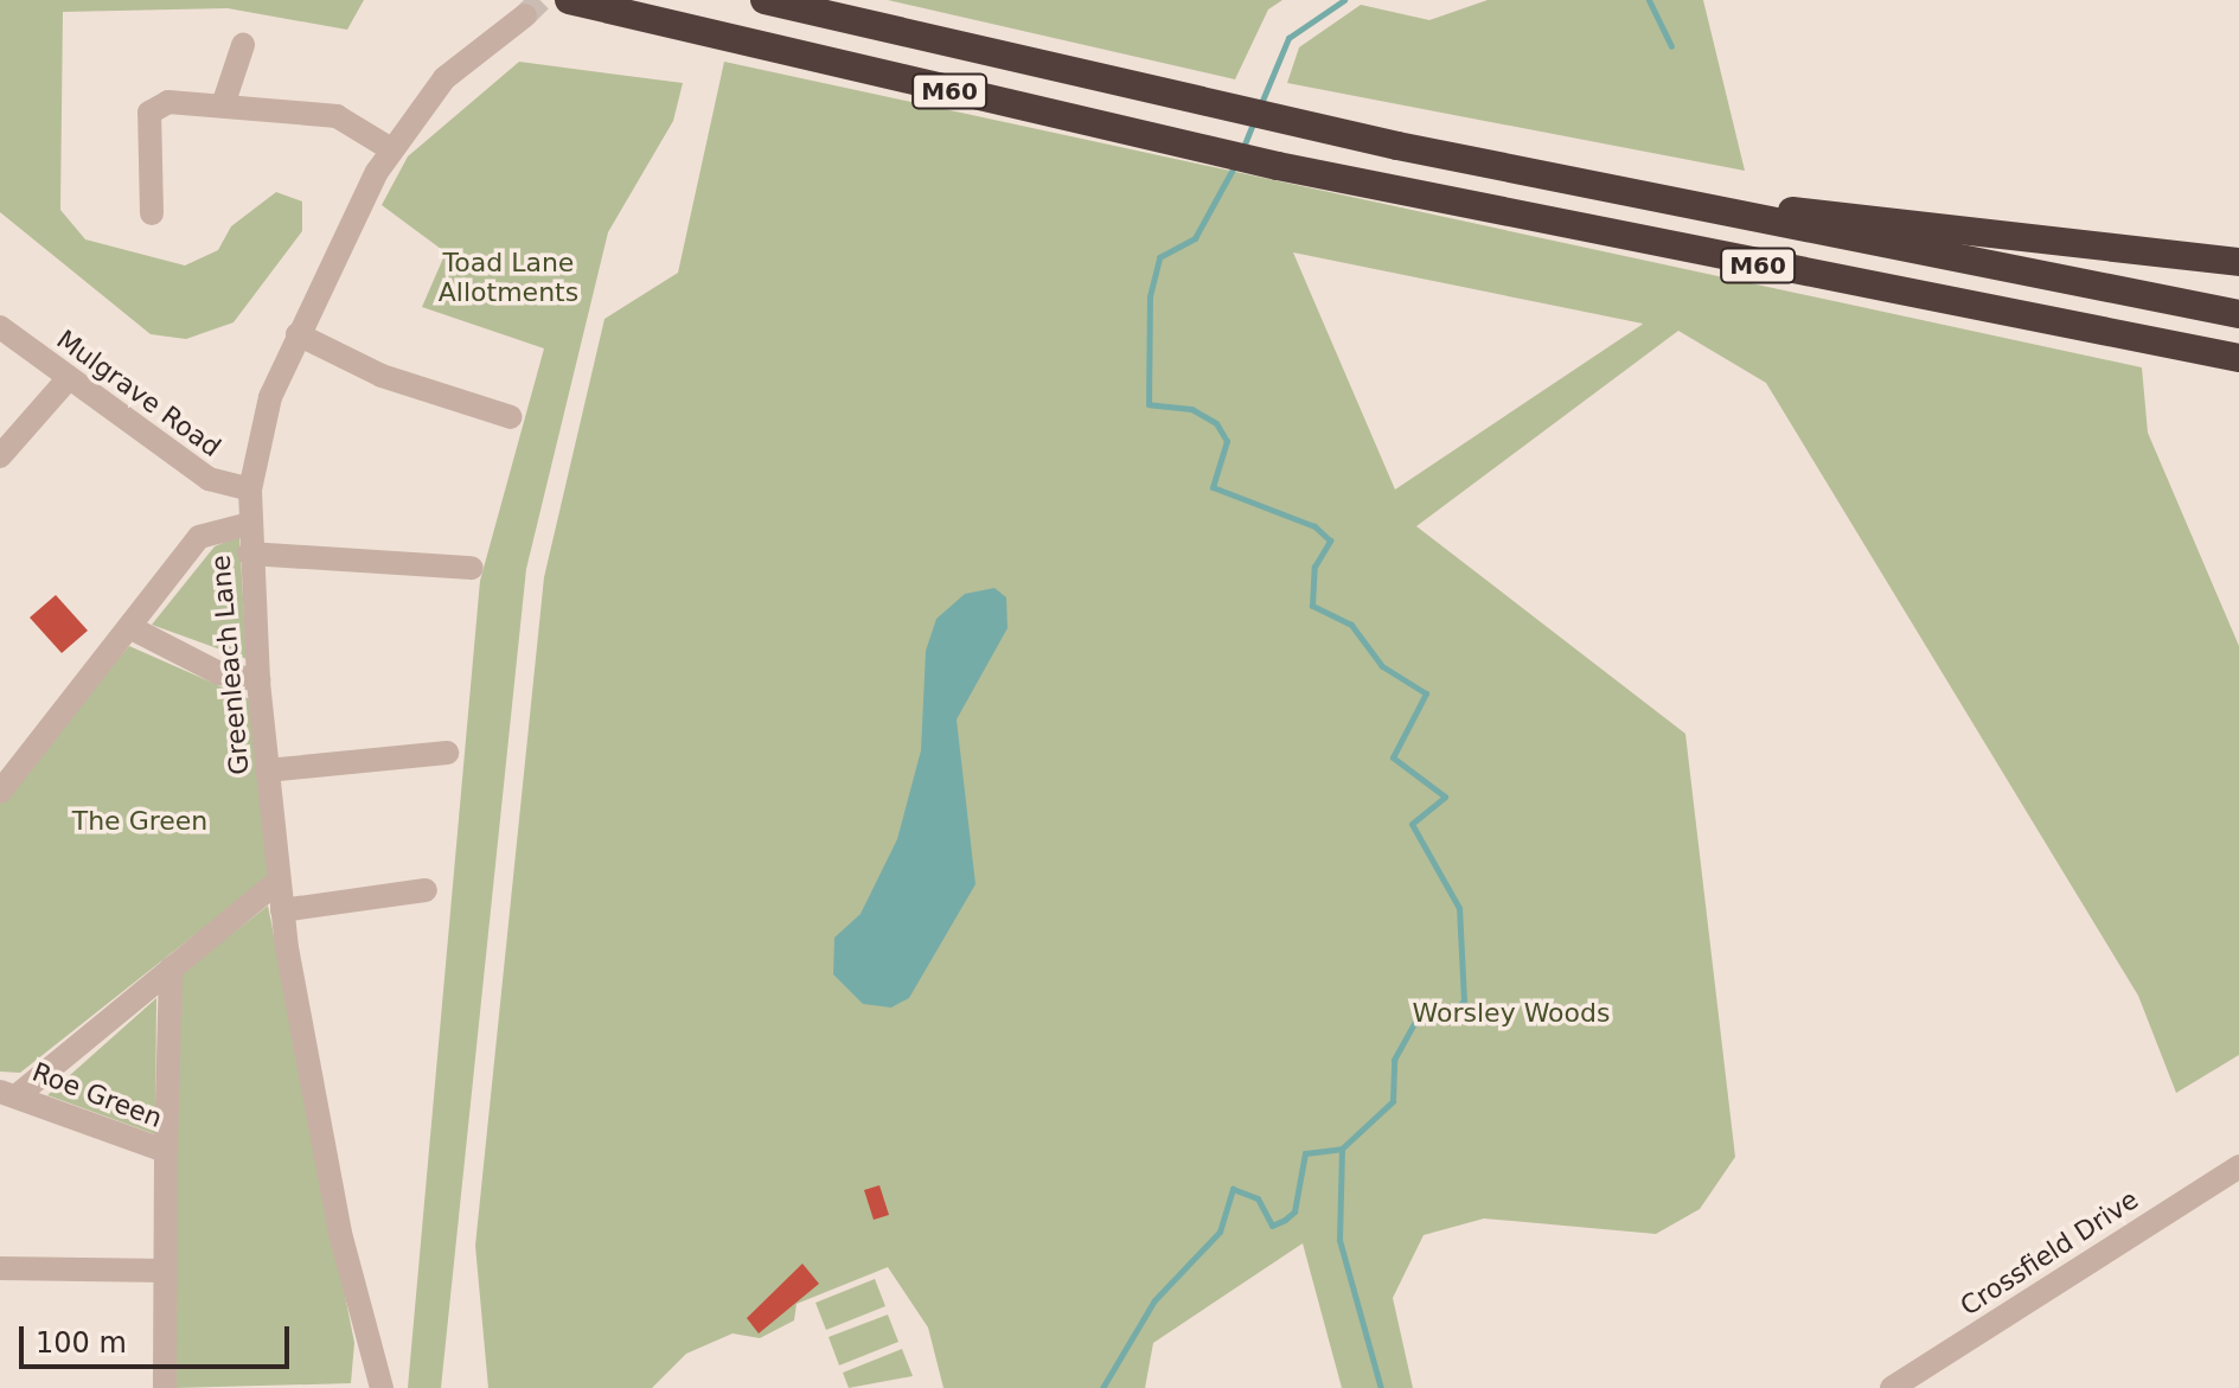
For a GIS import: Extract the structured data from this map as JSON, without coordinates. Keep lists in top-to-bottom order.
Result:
{
  "streets": {
    "highway": ["M60"],
    "street": [
      "Mulgrave Road",
      "Greenleach Lane",
      "Roe Green",
      "Crossfield Drive"
    ]
  },
  "crossings": [
    ["Mulgrave Road", "Greenleach Lane"]
  ],
  "parks": ["Toad Lane Allotments", "The Green", "Worsley Woods"],
  "scale_bar": "100 m"
}
